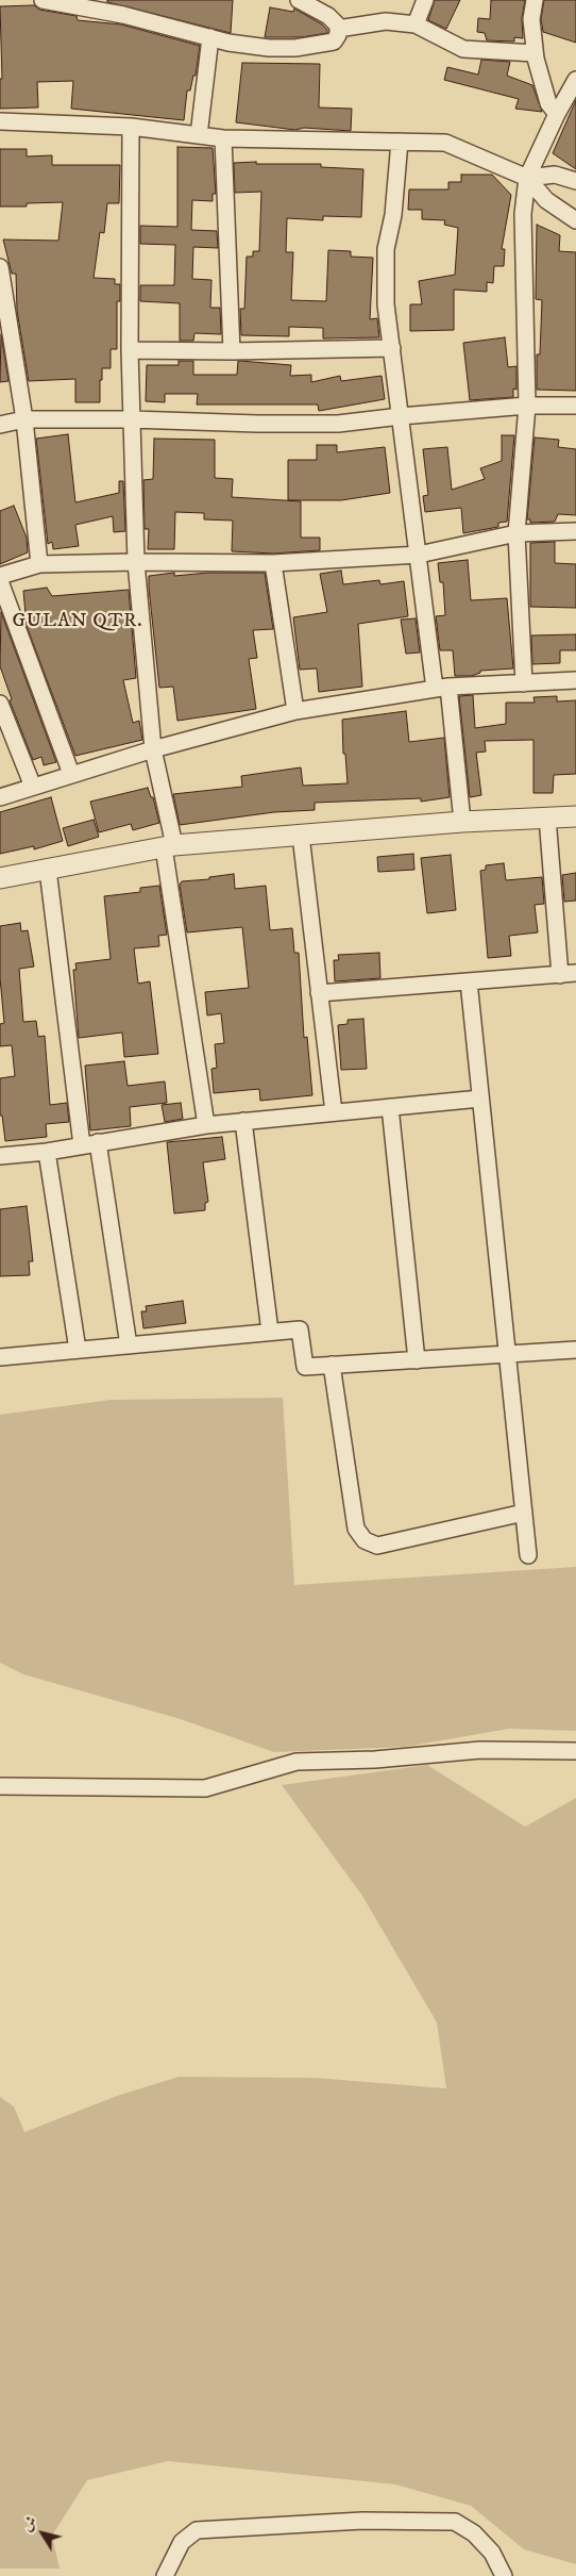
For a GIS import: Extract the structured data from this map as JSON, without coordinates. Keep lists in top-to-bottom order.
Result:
{
  "districts": ["GULAN QTR."],
  "north": "top left"
}
